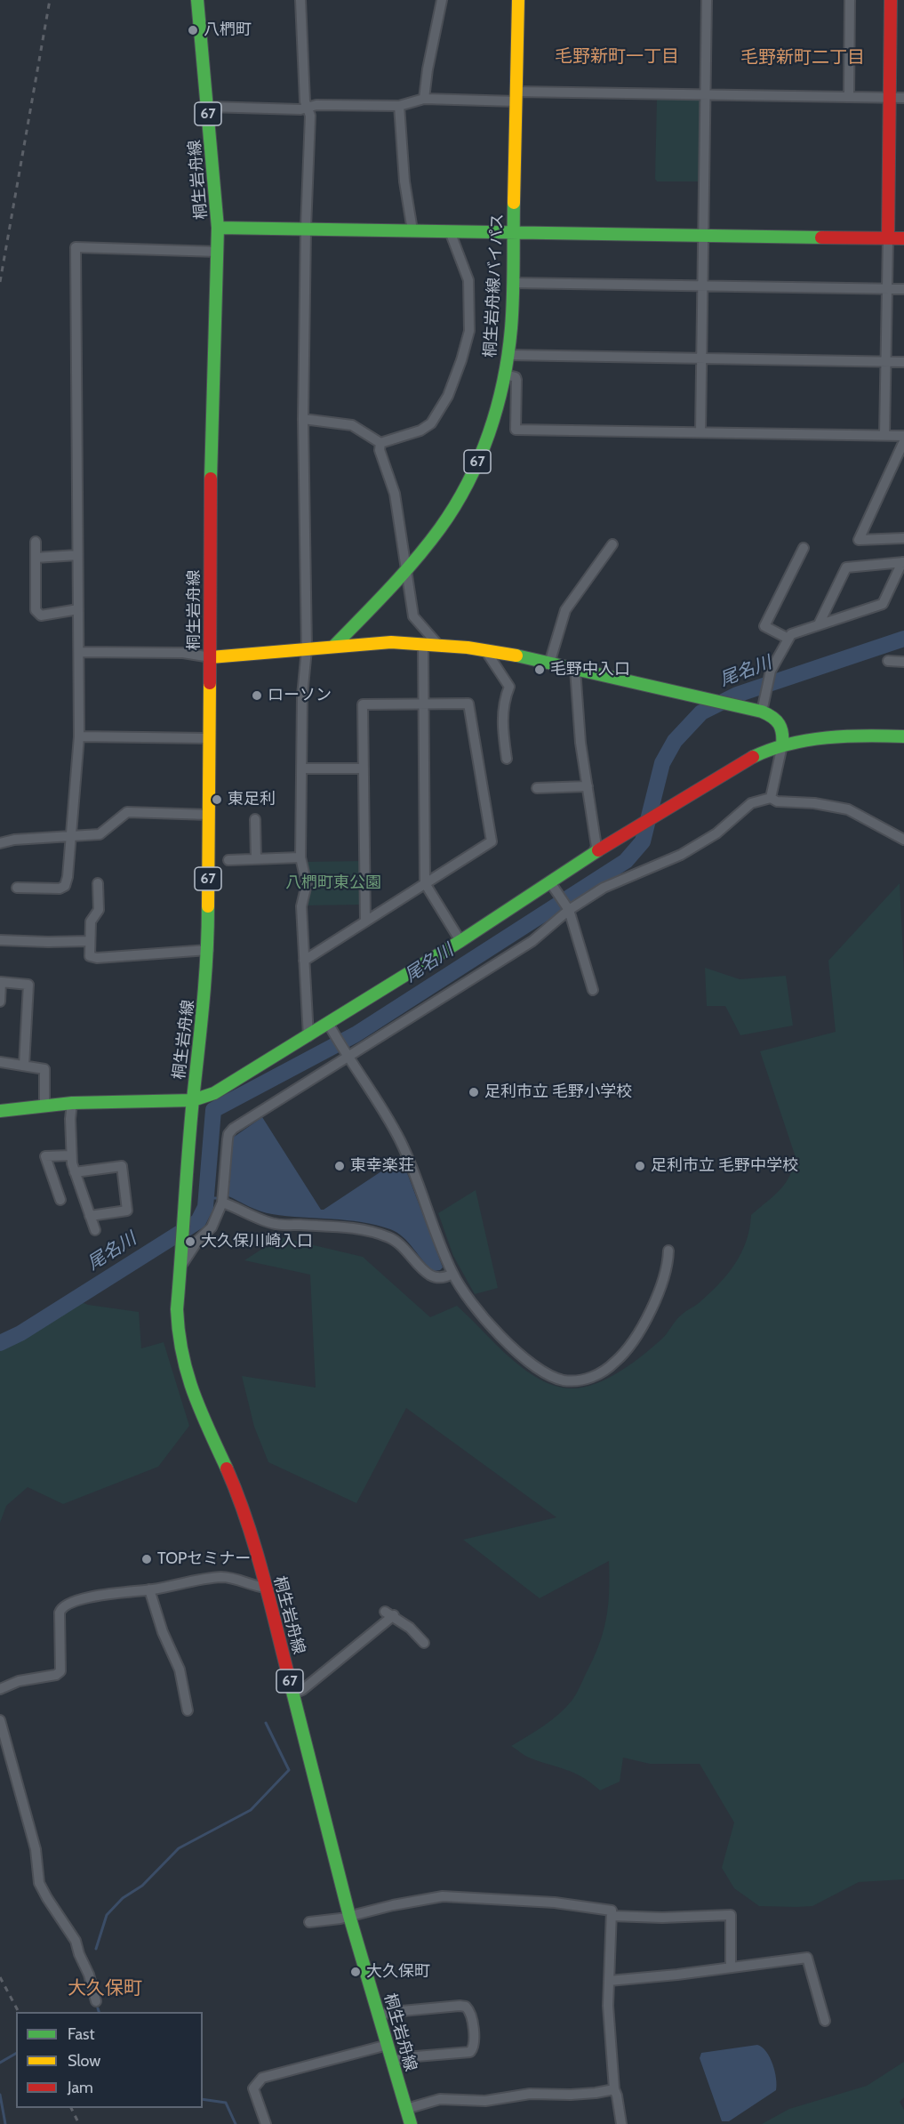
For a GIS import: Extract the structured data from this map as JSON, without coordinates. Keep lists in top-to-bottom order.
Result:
{
  "streets": {
    "main road": ["67", "桐生岩舟線", "桐生岩舟線バイパス"]
  },
  "districts": ["毛野新町一丁目", "毛野新町二丁目", "大久保町"],
  "water": ["尾名川"],
  "parks": ["八椚町東公園"],
  "places": [
    "八椚町",
    "毛野中入口",
    "ローソン",
    "東足利",
    "足利市立 毛野小学校",
    "東幸楽荘",
    "足利市立 毛野中学校",
    "大久保川崎入口",
    "TOPセミナー",
    "大久保町"
  ],
  "legend": ["Fast", "Slow", "Jam"]
}
